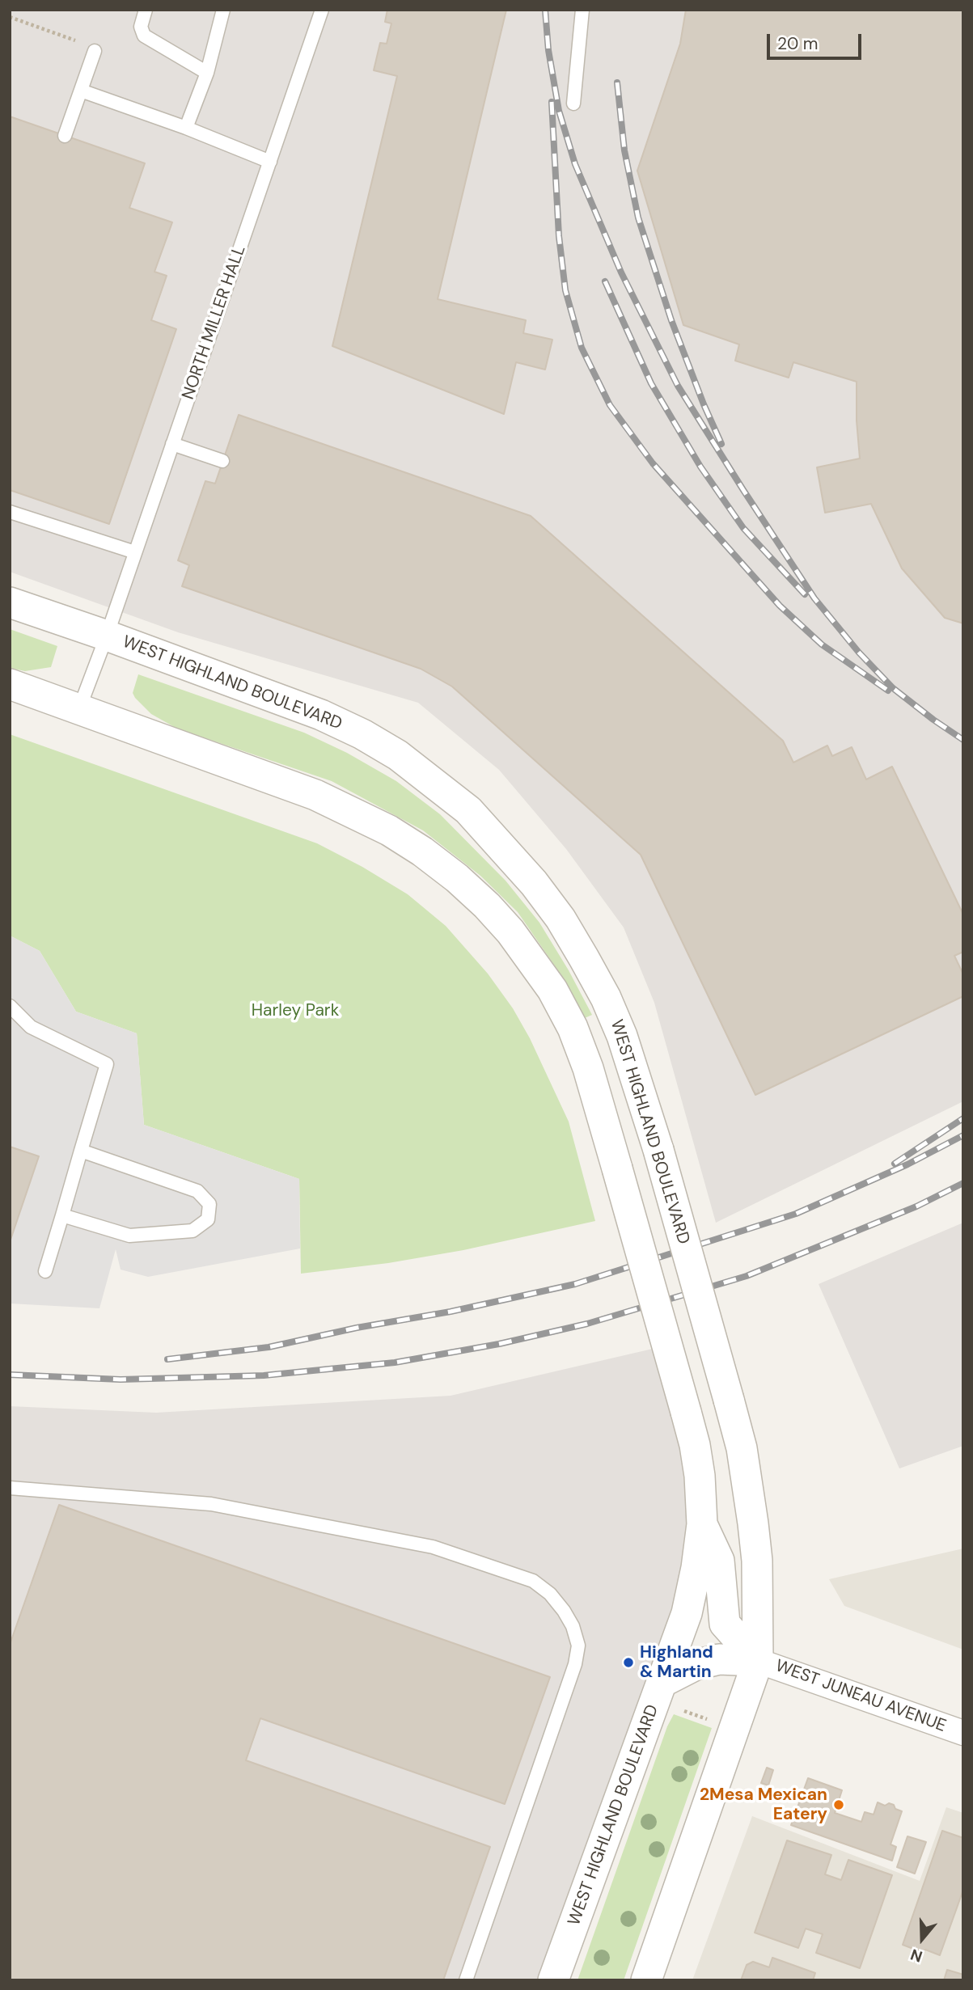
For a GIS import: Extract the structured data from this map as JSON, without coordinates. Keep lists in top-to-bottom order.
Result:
{
  "streets": {
    "street": ["WEST HIGHLAND BOULEVARD", "WEST JUNEAU AVENUE"],
    "lane": ["NORTH MILLER HALL"]
  },
  "crossings": [
    ["NORTH MILLER HALL", "WEST HIGHLAND BOULEVARD"],
    ["WEST HIGHLAND BOULEVARD", "WEST JUNEAU AVENUE"]
  ],
  "parks": ["Harley Park"],
  "places": ["Highland & Martin", "2Mesa Mexican Eatery"],
  "scale_bar": "20 m",
  "north": "bottom"
}
